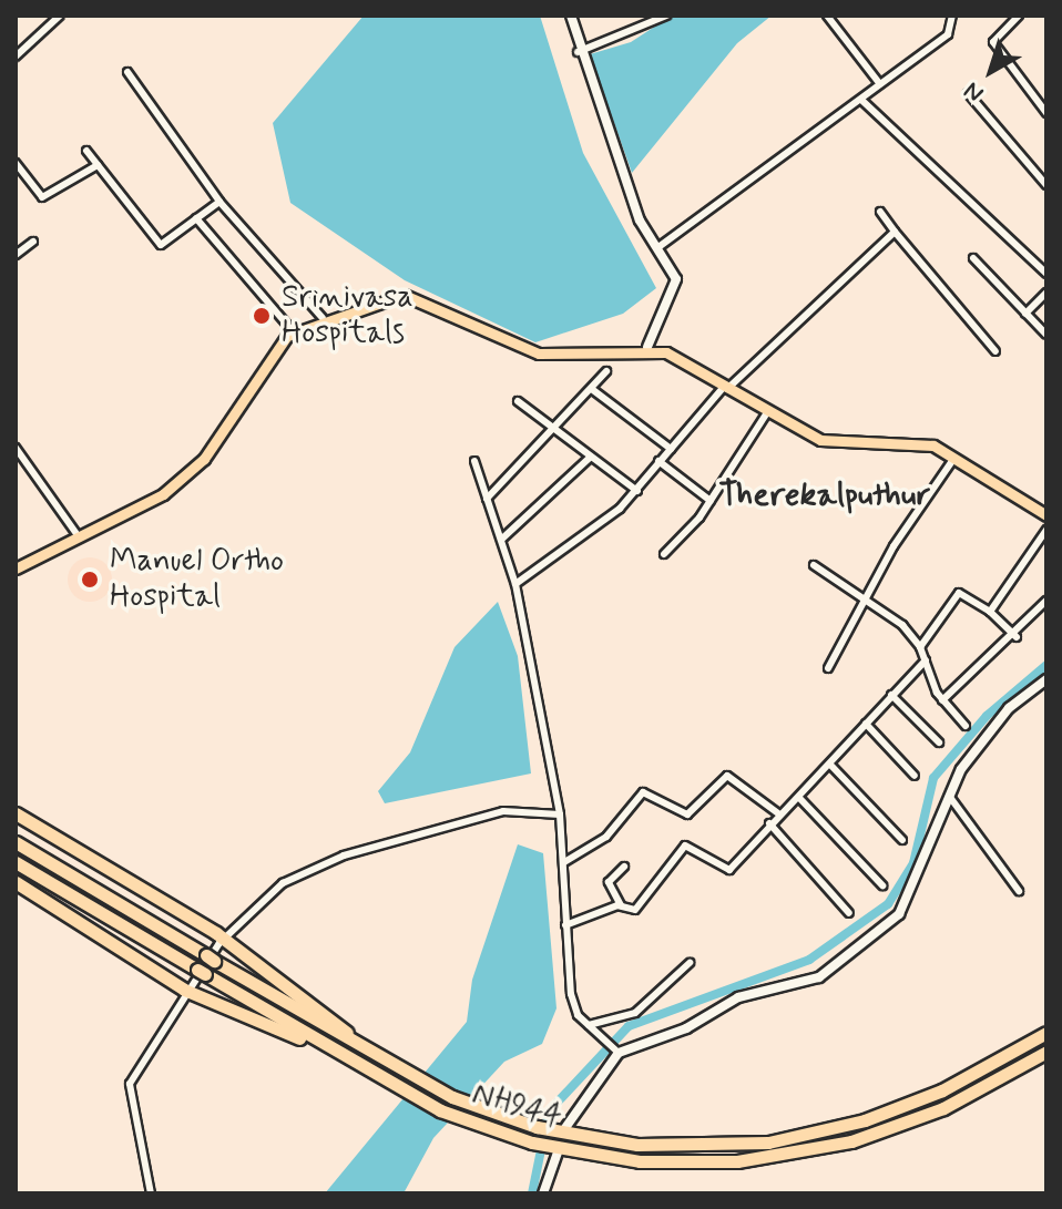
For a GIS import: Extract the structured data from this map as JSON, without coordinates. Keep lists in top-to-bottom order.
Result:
{
  "streets": {
    "highway": ["NH944"]
  },
  "districts": ["Therekalputhur"],
  "places": ["Srinivasa Hospitals", "Manuel Ortho Hospital"],
  "north": "bottom left"
}
